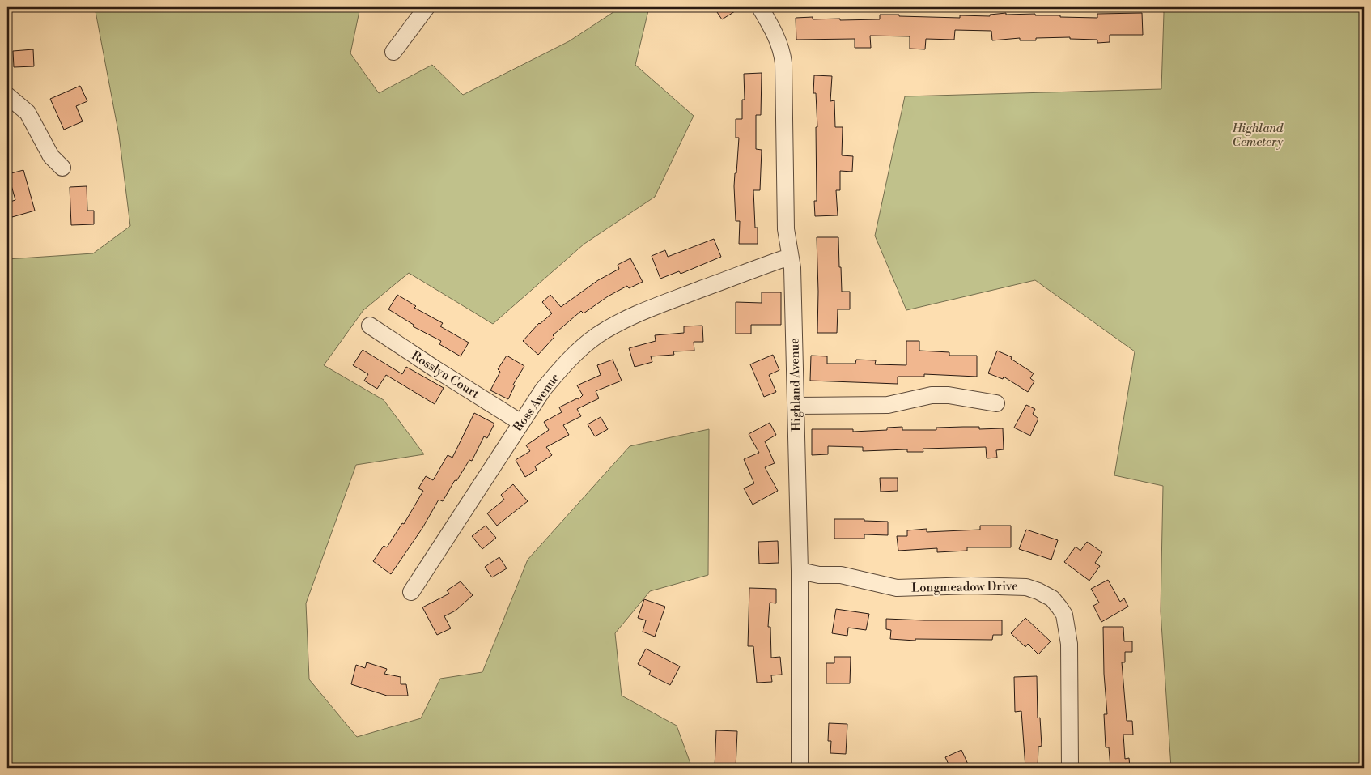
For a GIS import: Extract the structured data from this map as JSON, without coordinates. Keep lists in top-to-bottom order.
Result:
{
  "streets": {
    "street": [
      "Rosslyn Court",
      "Highland Avenue",
      "Ross Avenue",
      "Longmeadow Drive"
    ]
  },
  "crossings": [
    ["Rosslyn Court", "Ross Avenue"],
    ["Highland Avenue", "Ross Avenue"],
    ["Highland Avenue", "Longmeadow Drive"]
  ],
  "parks": ["Highland Cemetery"]
}
